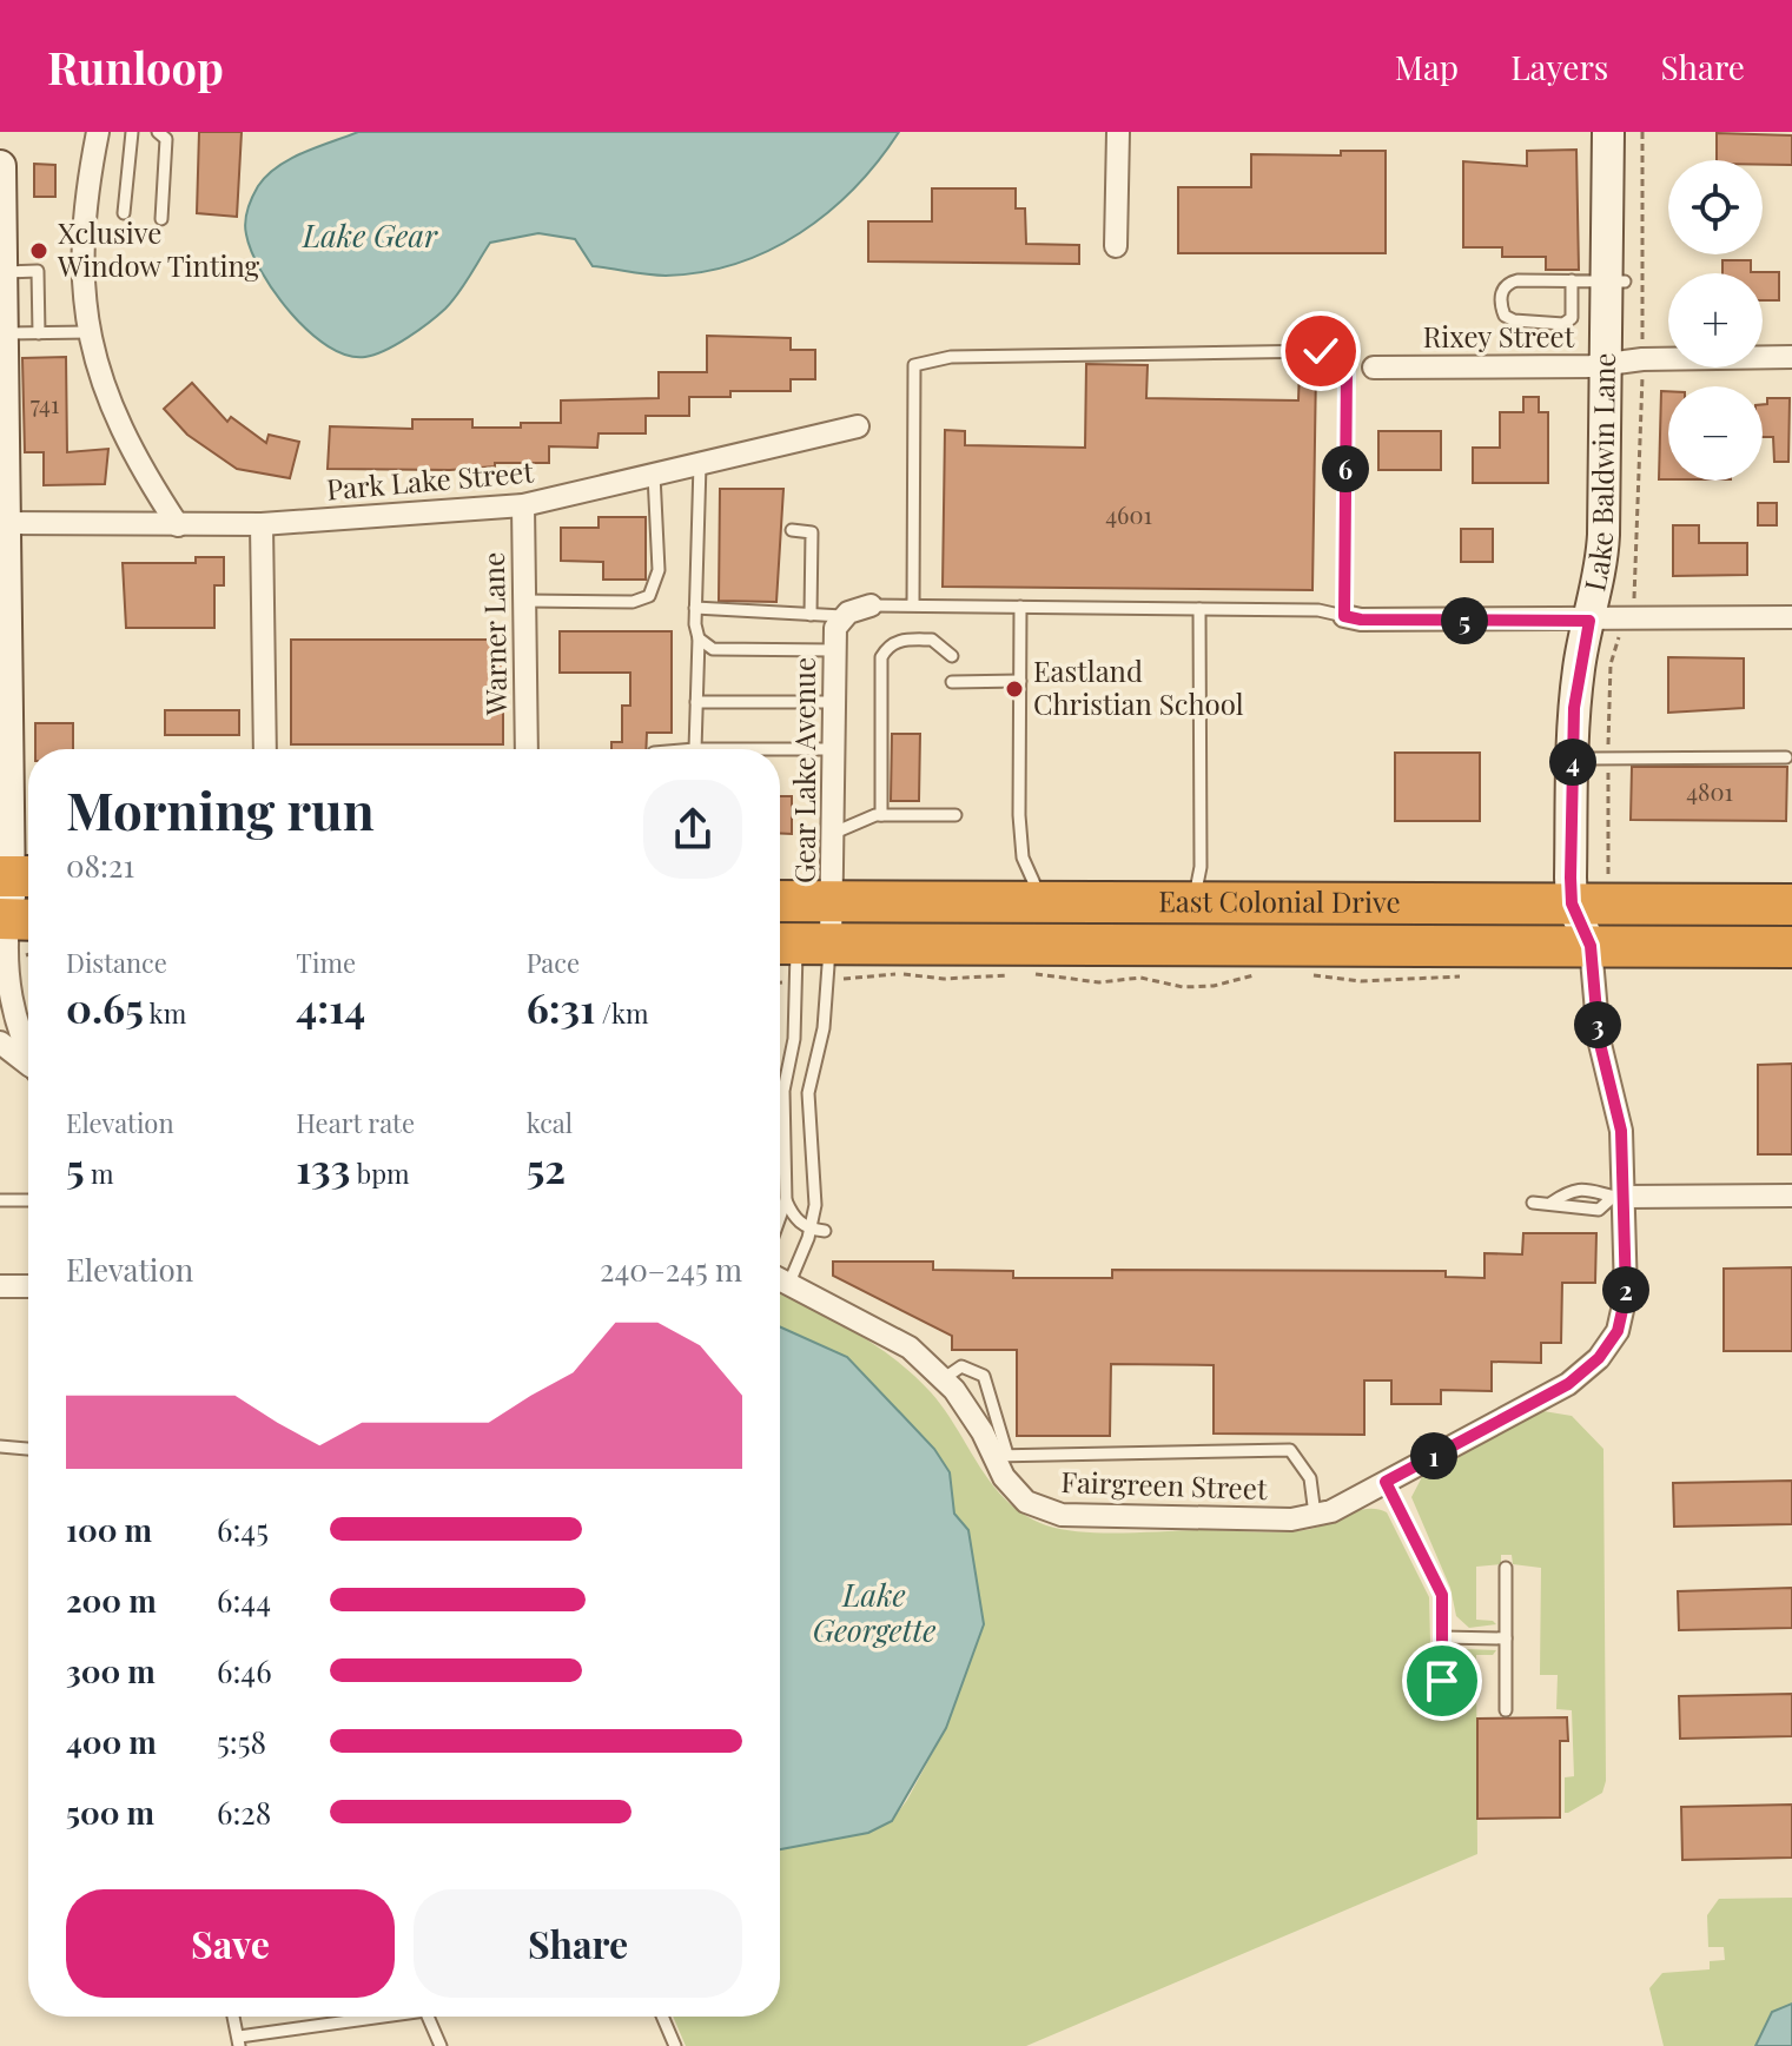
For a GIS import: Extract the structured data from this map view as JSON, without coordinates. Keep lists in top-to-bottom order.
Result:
{
  "streets": {
    "highway": ["East Colonial Drive"],
    "street": [
      "Rixey Street",
      "Lake Baldwin Lane",
      "Park Lake Street",
      "Warner Lane",
      "Gear Lake Avenue",
      "Fairgreen Street"
    ]
  },
  "crossings": [
    ["Rixey Street", "Lake Baldwin Lane"],
    ["Lake Baldwin Lane", "East Colonial Drive"],
    ["Lake Baldwin Lane", "Fairgreen Street"],
    ["Park Lake Street", "Warner Lane"],
    ["Gear Lake Avenue", "East Colonial Drive"],
    ["East Colonial Drive", "Fairgreen Street"]
  ],
  "water": ["Lake Gear", "Lake Georgette"],
  "places": ["Xclusive Window Tinting", "Eastland Christian School"],
  "house_numbers": ["741", "4601", "4801"],
  "page": {
    "header": "Runloop",
    "nav": ["Map", "Layers", "Share"],
    "map_buttons": ["+", "−"],
    "pins": [
      "6",
      "5",
      "4",
      "3",
      "2",
      "1"
    ],
    "heading": ["Morning run", "08:21"],
    "stats": [
      ["Distance", "0.65 km"],
      ["Time", "4:14"],
      ["Pace", "6:31 /km"],
      ["Elevation", "5 m"],
      ["Heart rate", "133 bpm"],
      ["kcal", "52"]
    ],
    "chart": ["Elevation", "240–245 m"],
    "list": [
      {
        "name": "100 m",
        "note": "6:45"
      },
      {
        "name": "200 m",
        "note": "6:44"
      },
      {
        "name": "300 m",
        "note": "6:46"
      },
      {
        "name": "400 m",
        "note": "5:58"
      },
      {
        "name": "500 m",
        "note": "6:28"
      }
    ],
    "buttons": ["Save", "Share"]
  }
}
